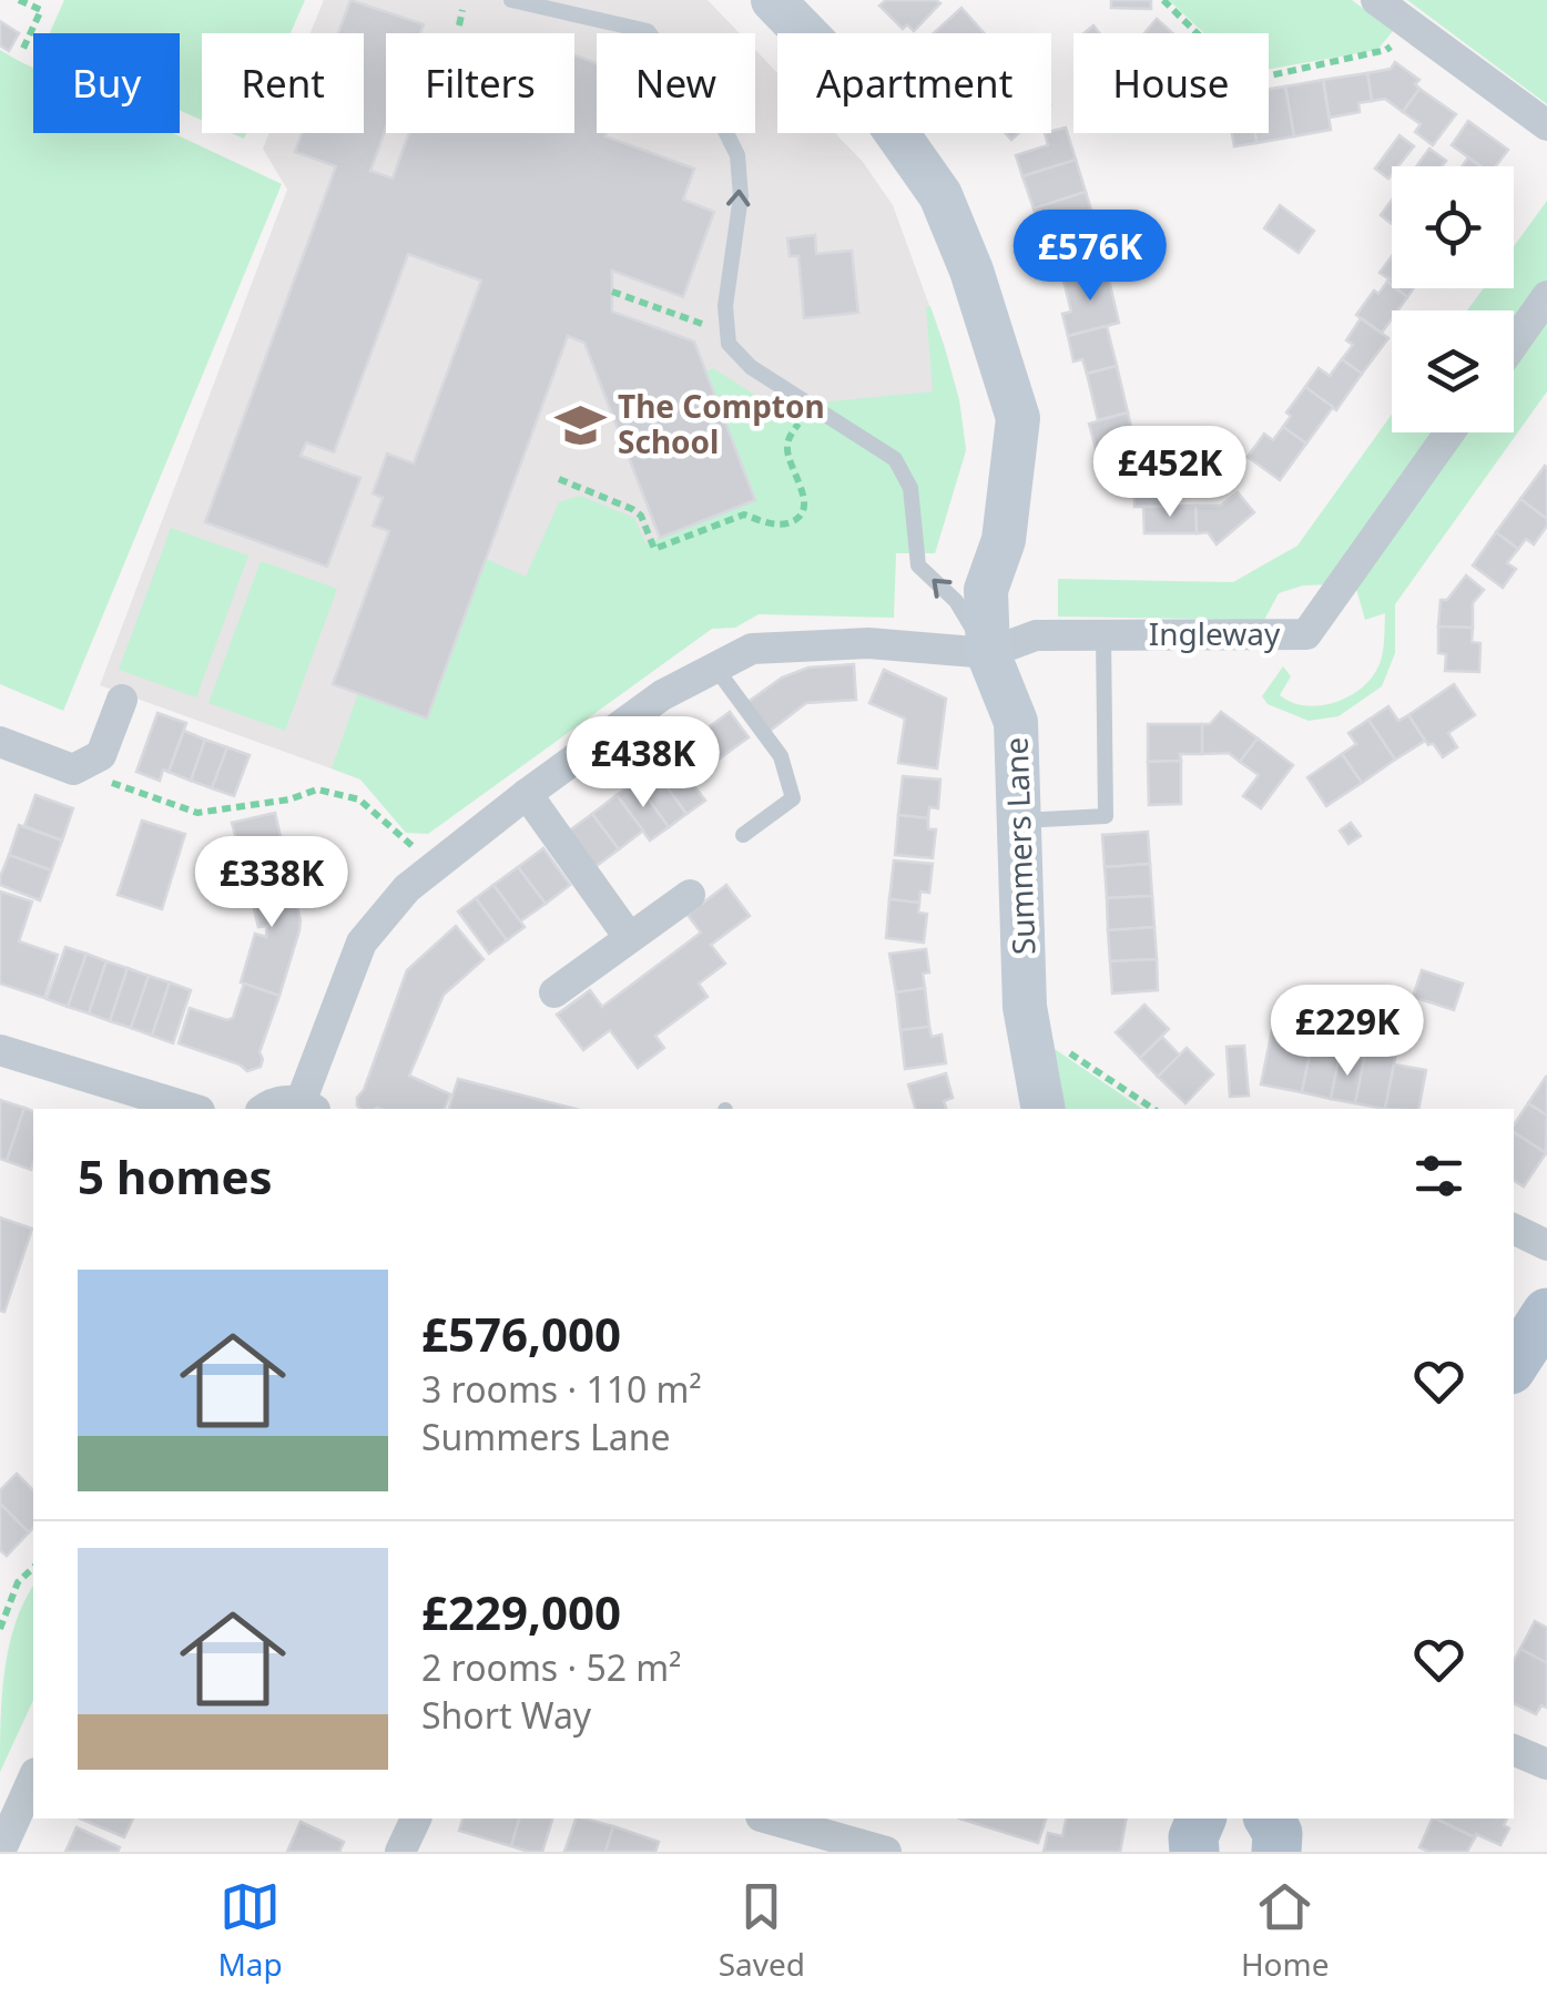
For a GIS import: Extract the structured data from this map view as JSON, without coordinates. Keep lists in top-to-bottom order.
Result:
{
  "streets": {
    "street": ["Ingleway", "Summers Lane"]
  },
  "crossings": [
    ["Ingleway", "Summers Lane"]
  ],
  "places": {
    "school or university": ["The Compton School"]
  },
  "page": {
    "chip": [
      "Buy",
      "Rent",
      "Filters",
      "New",
      "Apartment",
      "House"
    ],
    "price": [
      "£576K",
      "£452K",
      "£438K",
      "£338K",
      "£229K"
    ],
    "heading": "5 homes",
    "list": [
      {
        "name": "£576,000",
        "note": "3 rooms · 110 m² · Summers Lane"
      },
      {
        "name": "£229,000",
        "note": "2 rooms · 52 m² · Short Way"
      }
    ],
    "tabs": ["Map", "Saved", "Home"]
  }
}
